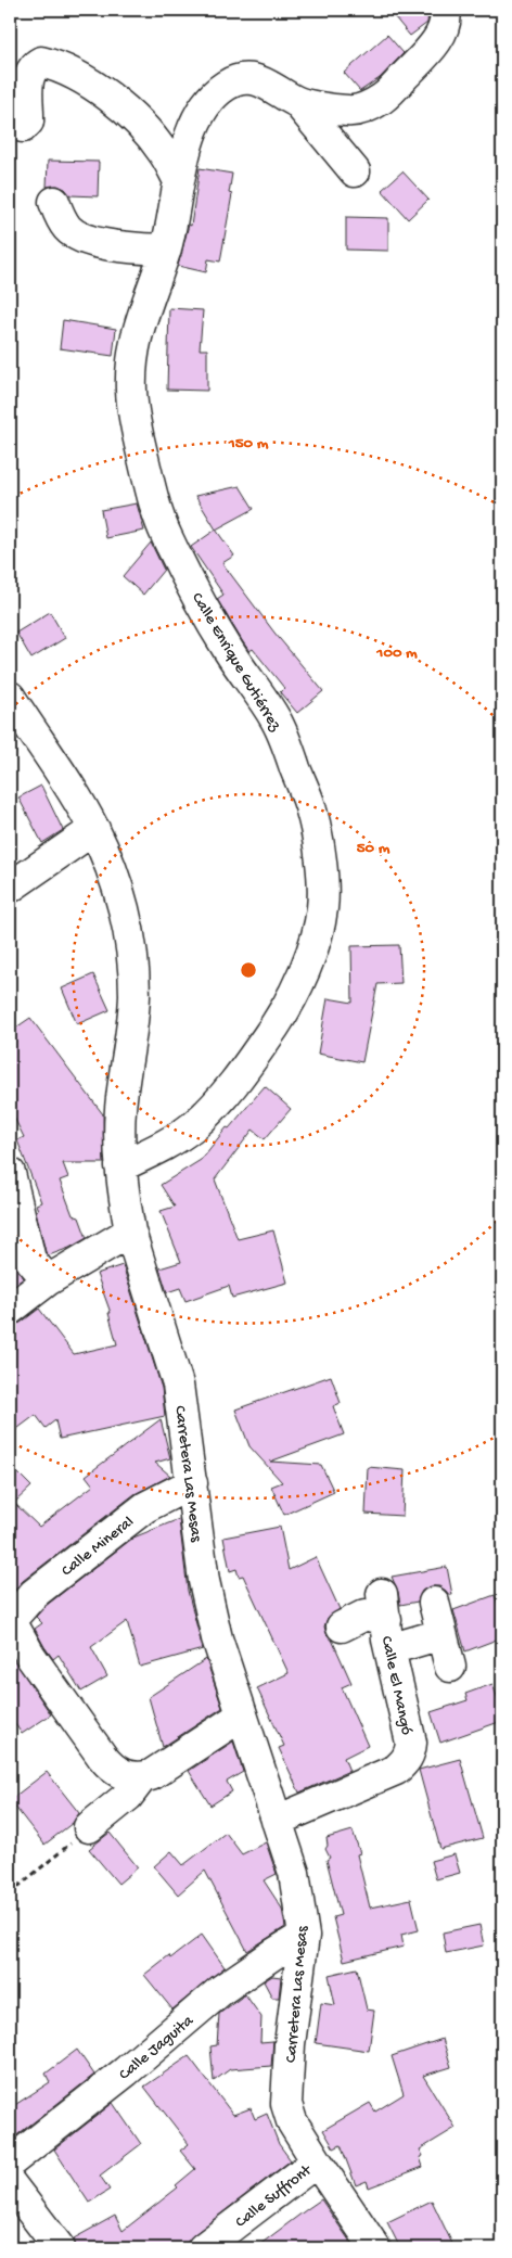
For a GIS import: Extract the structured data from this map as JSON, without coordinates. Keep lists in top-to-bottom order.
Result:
{
  "streets": {
    "street": [
      "Calle Enrique Gutiérrez",
      "Carretera Las Mesas",
      "Calle Mineral",
      "Calle El Mangó",
      "Calle Jaguita",
      "Calle Suffront"
    ]
  },
  "crossings": [
    ["Calle Enrique Gutiérrez", "Carretera Las Mesas"],
    ["Carretera Las Mesas", "Calle Mineral"],
    ["Carretera Las Mesas", "Calle El Mangó"],
    ["Carretera Las Mesas", "Calle Jaguita"],
    ["Carretera Las Mesas", "Calle Suffront"]
  ],
  "rings": ["150 m", "100 m", "50 m"]
}
